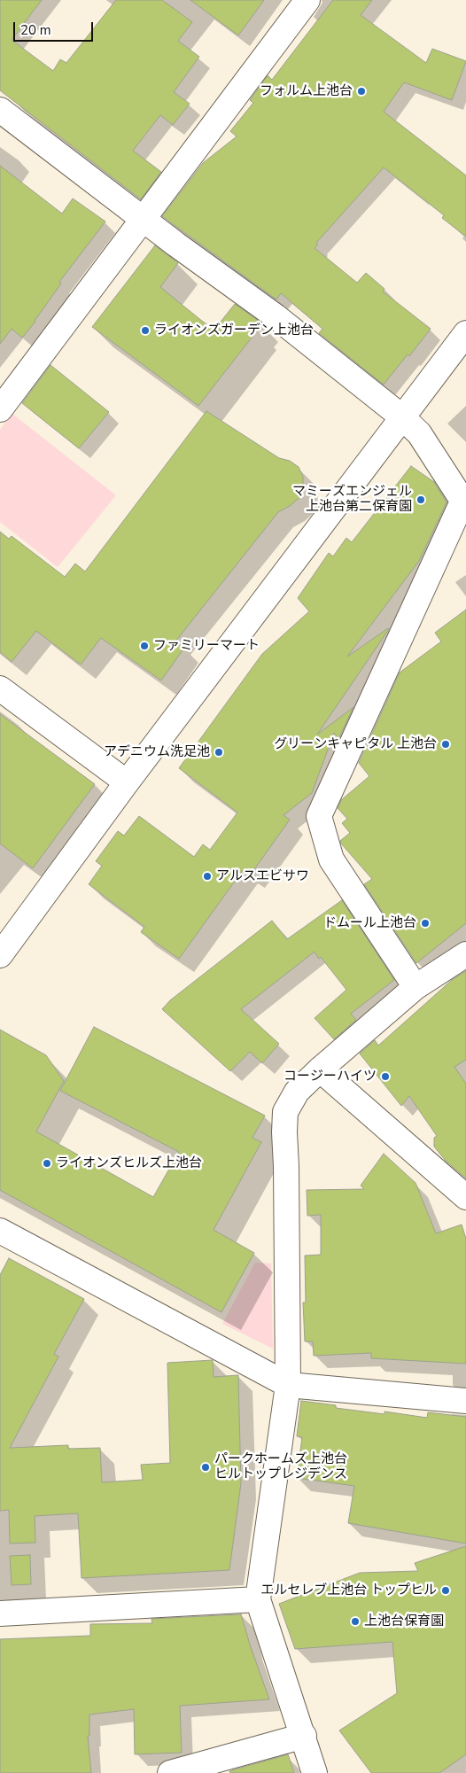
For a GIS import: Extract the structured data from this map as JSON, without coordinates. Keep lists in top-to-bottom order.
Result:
{
  "places": [
    "フォルム上池台",
    "ライオンズガーデン上池台",
    "マミーズエンジェル 上池台第二保育園",
    "ファミリーマート",
    "グリーンキャピタル 上池台",
    "アデニウム洗足池",
    "アルスエビサワ",
    "ドムール上池台",
    "コージーハイツ",
    "ライオンズヒルズ上池台",
    "パークホームズ上池台 ヒルトップレジデンス",
    "エルセレブ上池台 トップヒル",
    "上池台保育園"
  ],
  "scale_bar": "20 m"
}
